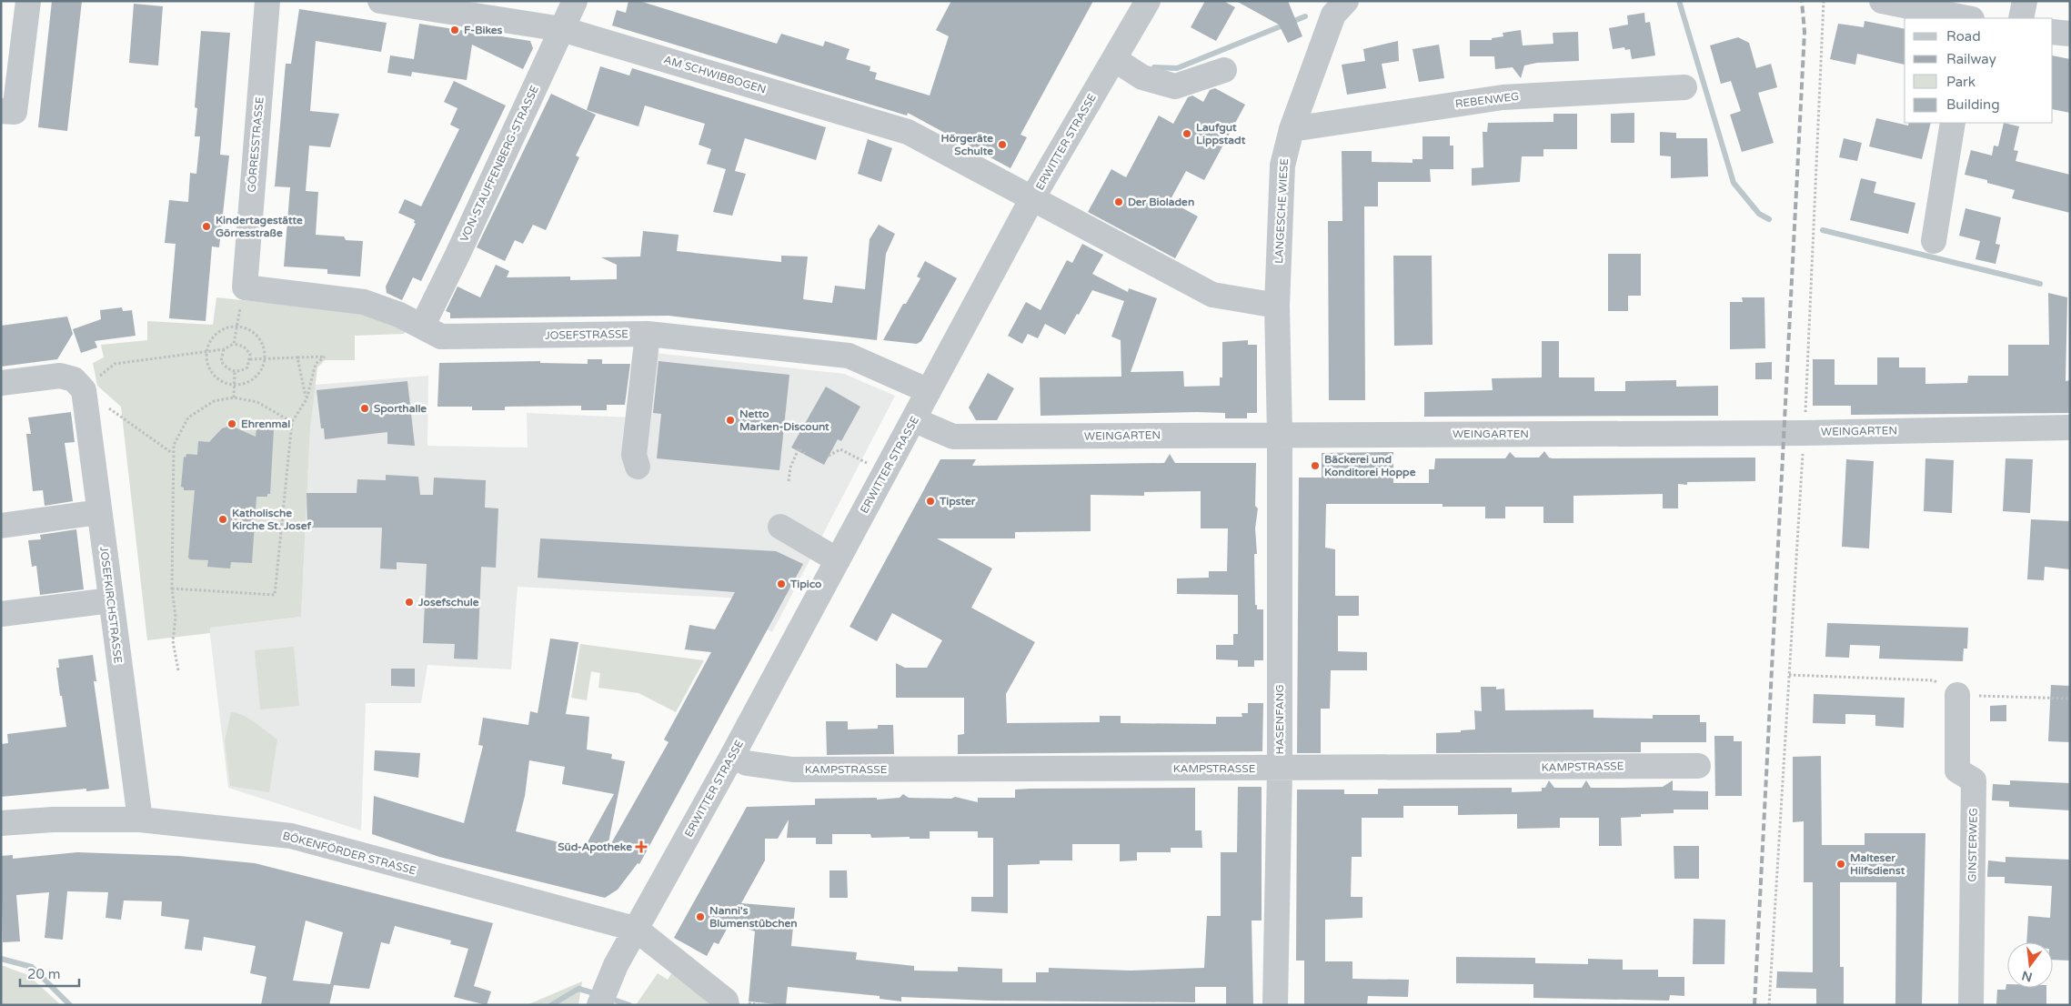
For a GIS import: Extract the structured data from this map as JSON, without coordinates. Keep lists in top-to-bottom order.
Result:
{
  "streets": {
    "street": [
      "AM SCHWIBBOGEN",
      "REBENWEG",
      "ERWITTER STRASSE",
      "GÖRRESSTRASSE",
      "VON-STAUFFENBERG-STRASSE",
      "LANGESCHE WIESE",
      "JOSEFSTRASSE",
      "WEINGARTEN",
      "JOSEFKIRCHSTRASSE",
      "HASENFANG",
      "KAMPSTRASSE",
      "GINSTERWEG",
      "BÖKENFÖRDER STRASSE"
    ]
  },
  "crossings": [
    ["AM SCHWIBBOGEN", "ERWITTER STRASSE"],
    ["AM SCHWIBBOGEN", "VON-STAUFFENBERG-STRASSE"],
    ["AM SCHWIBBOGEN", "LANGESCHE WIESE"],
    ["REBENWEG", "LANGESCHE WIESE"],
    ["ERWITTER STRASSE", "JOSEFSTRASSE"],
    ["ERWITTER STRASSE", "WEINGARTEN"],
    ["ERWITTER STRASSE", "KAMPSTRASSE"],
    ["ERWITTER STRASSE", "BÖKENFÖRDER STRASSE"],
    ["GÖRRESSTRASSE", "JOSEFSTRASSE"],
    ["VON-STAUFFENBERG-STRASSE", "JOSEFSTRASSE"],
    ["LANGESCHE WIESE", "WEINGARTEN"],
    ["LANGESCHE WIESE", "HASENFANG"],
    ["WEINGARTEN", "HASENFANG"],
    ["JOSEFKIRCHSTRASSE", "BÖKENFÖRDER STRASSE"],
    ["HASENFANG", "KAMPSTRASSE"]
  ],
  "places": {
    "other": [
      "F-Bikes",
      "Laufgut Lippstadt",
      "Hörgeräte Schulte",
      "Der Bioladen",
      "Kindertagestätte Görresstraße",
      "Sporthalle",
      "Netto Marken-Discount",
      "Ehrenmal",
      "Bäckerei und Konditorei Hoppe",
      "Tipster",
      "Katholische Kirche St. Josef",
      "Tipico",
      "Josefschule",
      "Malteser Hilfsdienst",
      "Nanni's Blumenstübchen"
    ],
    "health": ["Süd-Apotheke"]
  },
  "legend": [
    "Road",
    "Railway",
    "Park",
    "Building"
  ],
  "scale_bar": "20 m",
  "north": "bottom"
}
